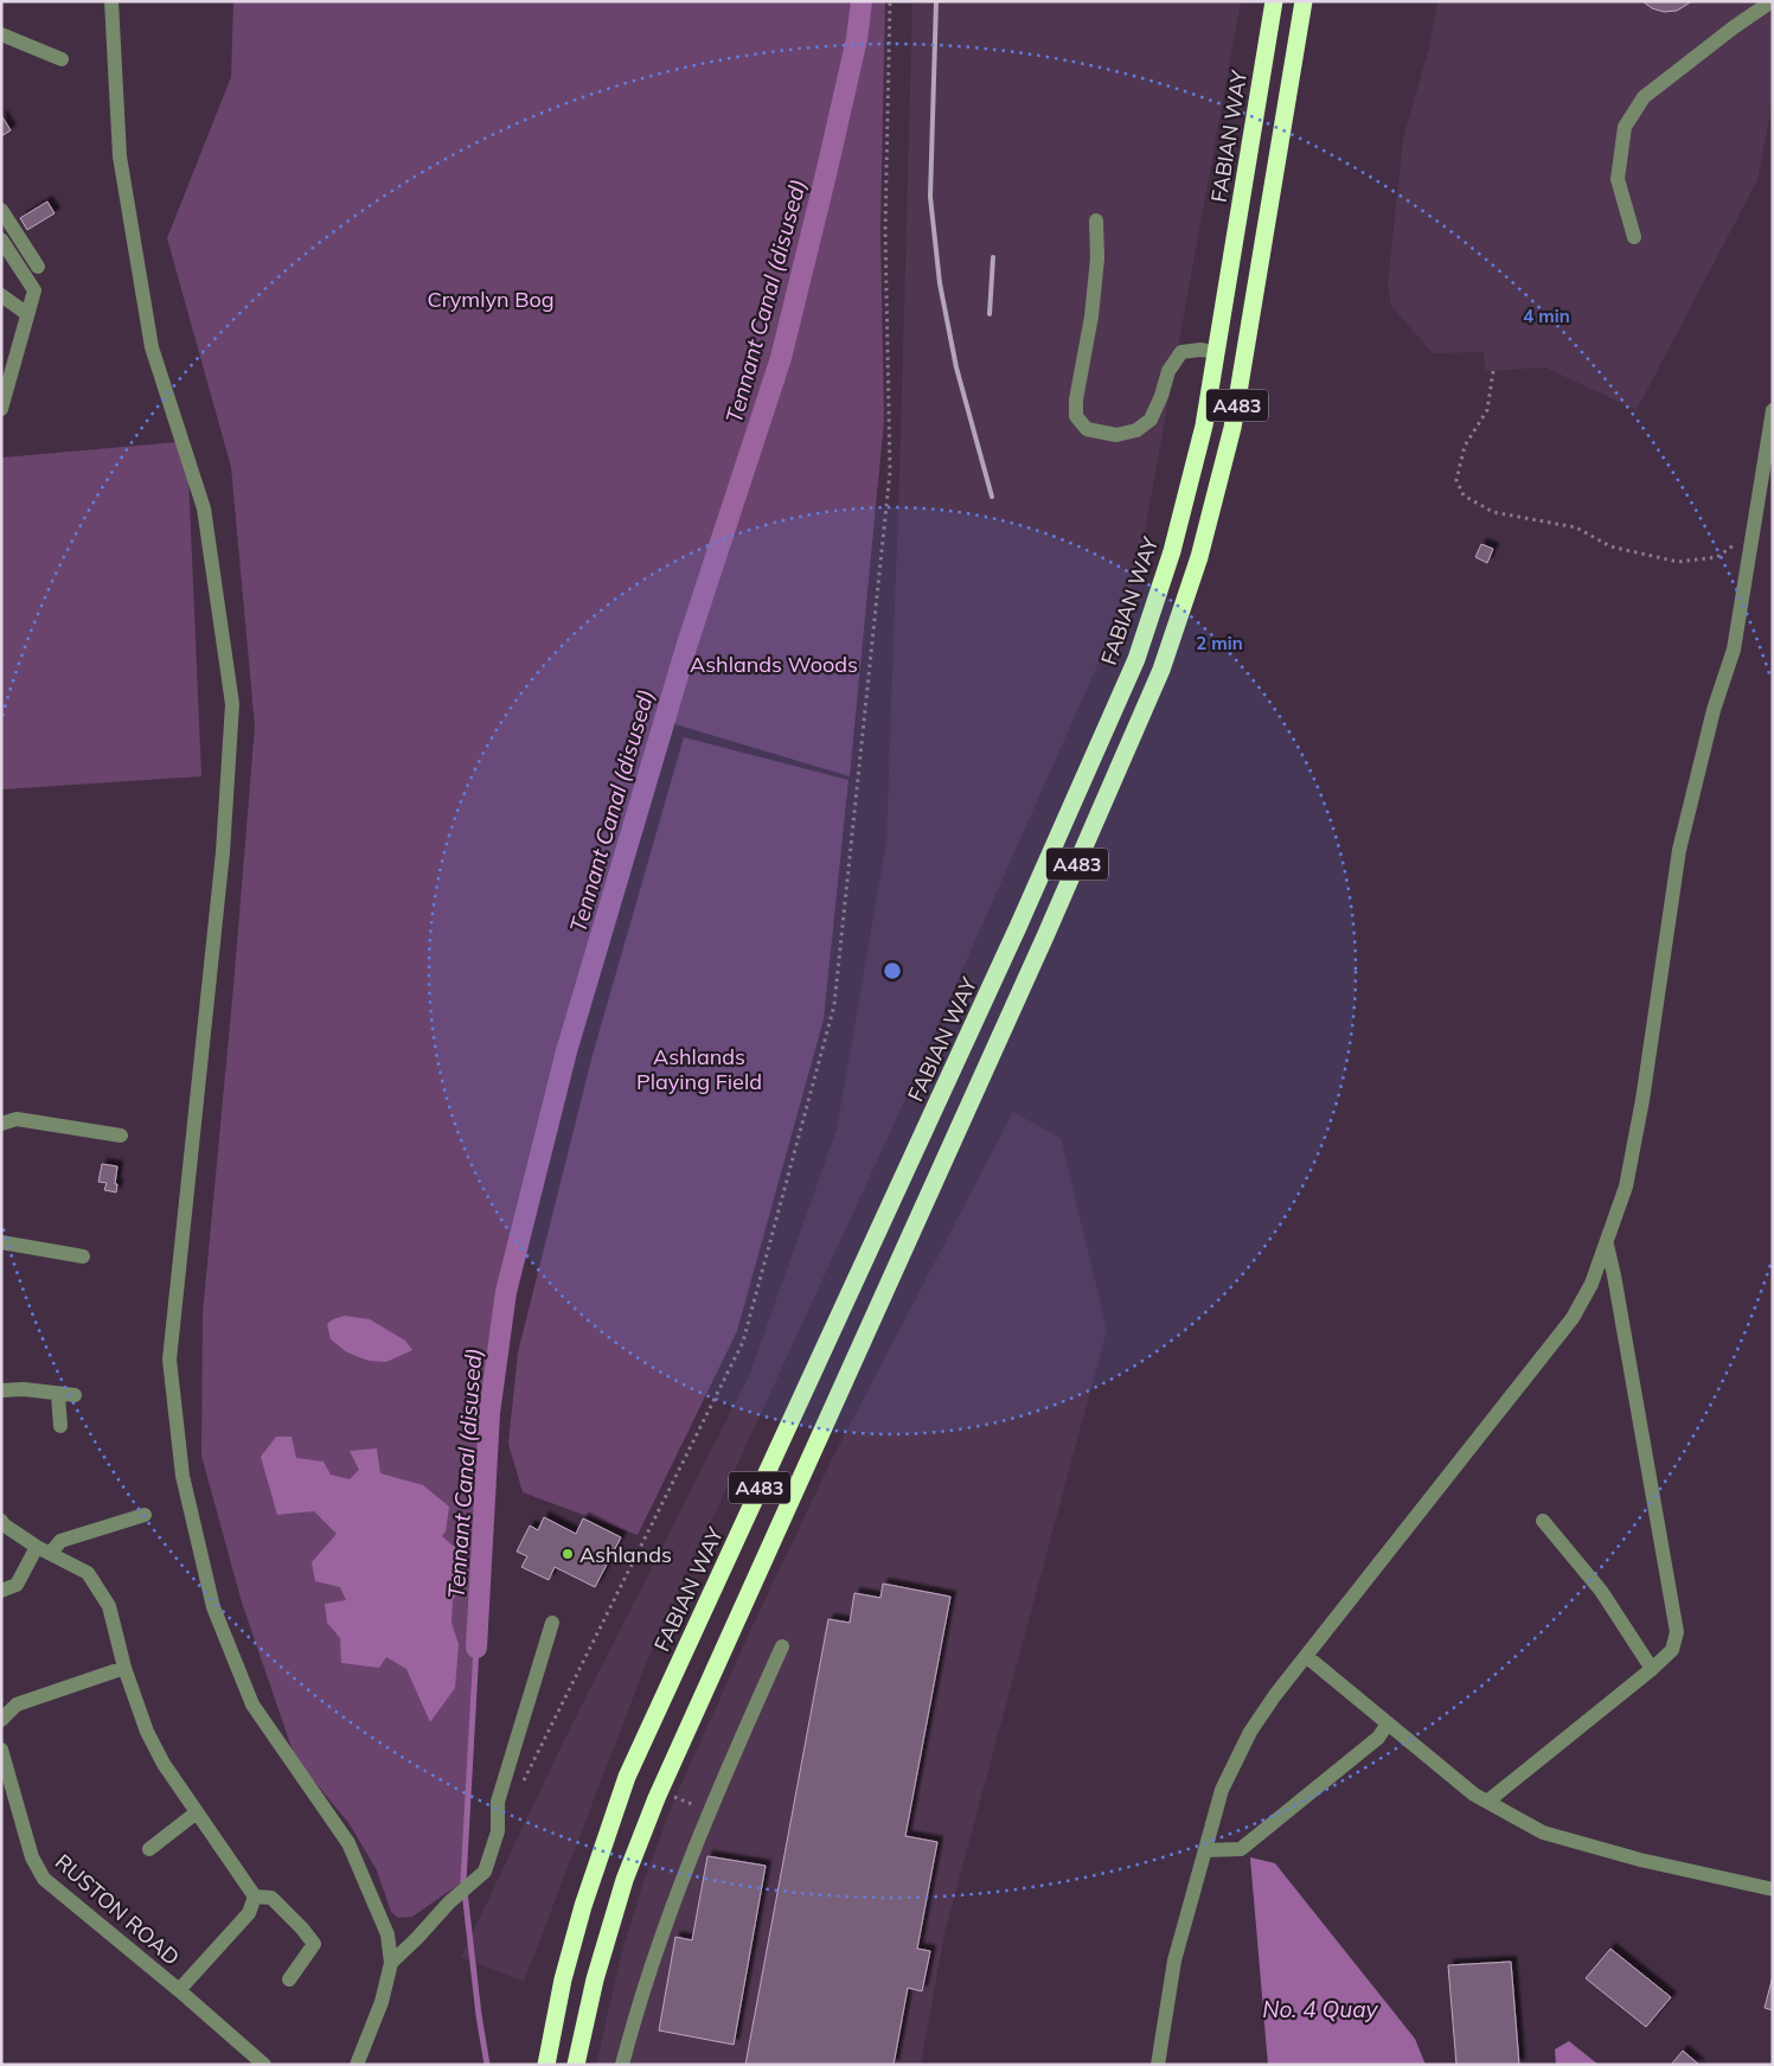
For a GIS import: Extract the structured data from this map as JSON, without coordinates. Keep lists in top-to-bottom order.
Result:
{
  "streets": {
    "highway": ["FABIAN WAY", "A483"],
    "street": ["RUSTON ROAD"]
  },
  "water": ["Tennant Canal (disused)", "No. 4 Quay"],
  "parks": ["Crymlyn Bog", "Ashlands Woods", "Ashlands Playing Field"],
  "places": ["Ashlands"],
  "rings": ["4 min", "2 min"]
}
